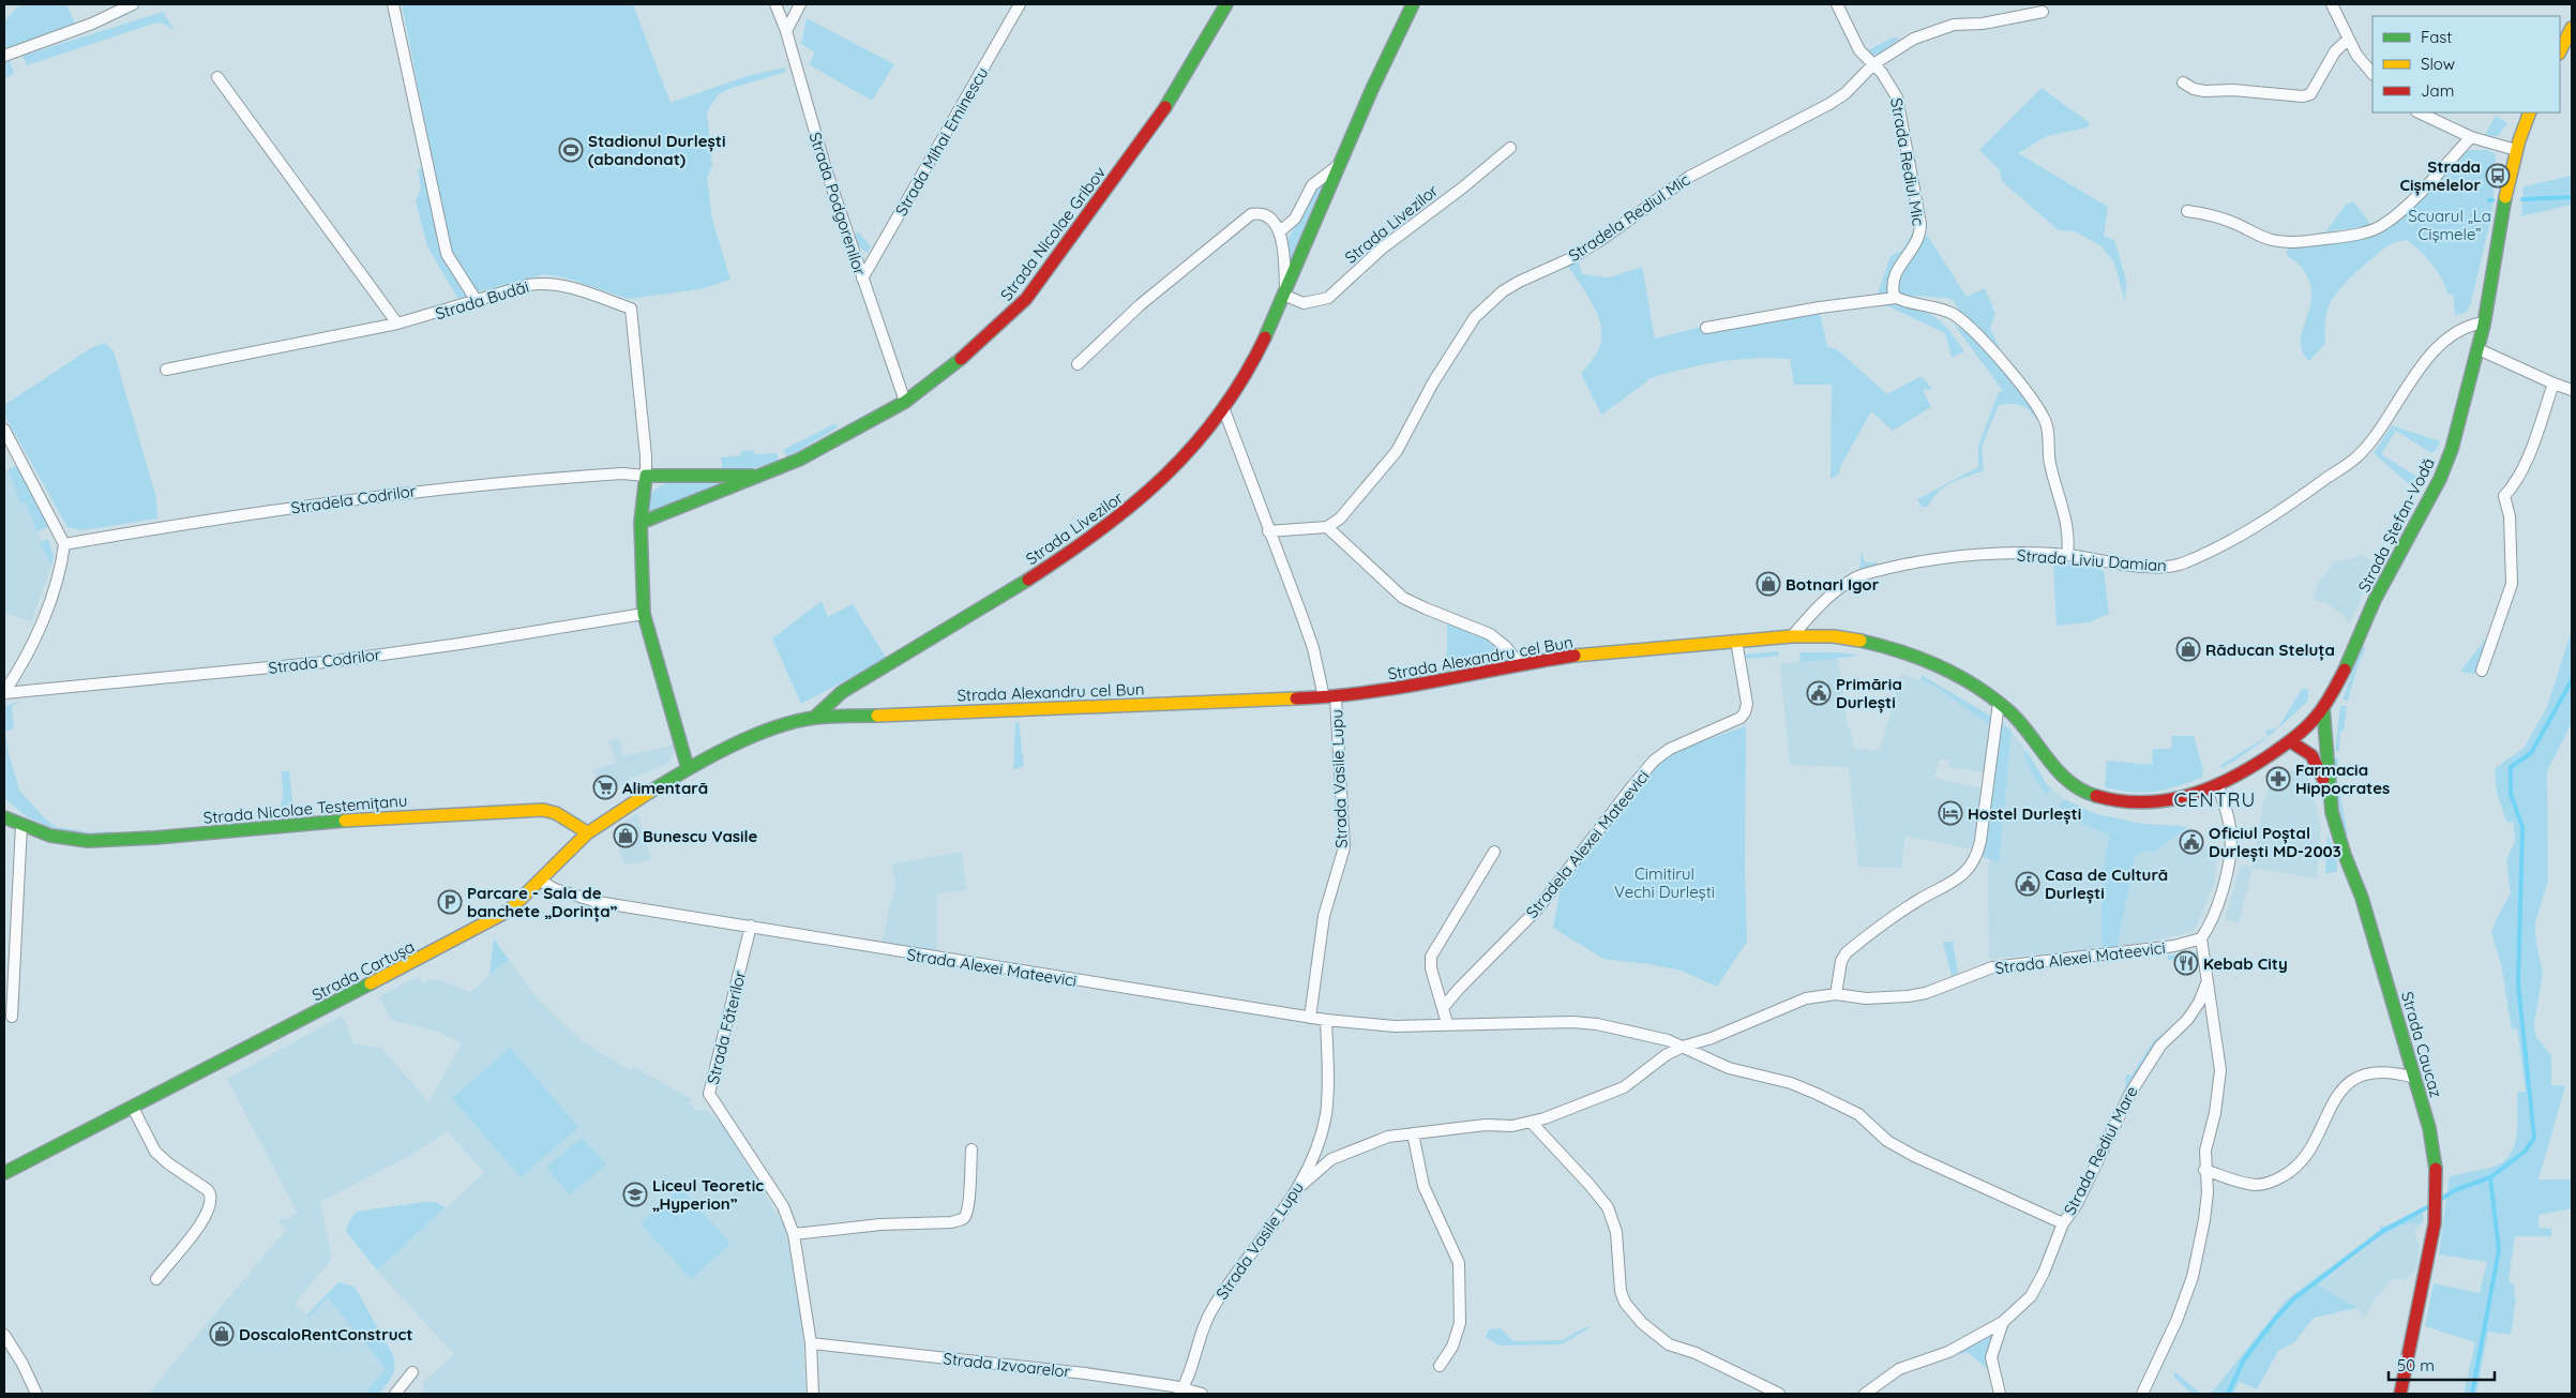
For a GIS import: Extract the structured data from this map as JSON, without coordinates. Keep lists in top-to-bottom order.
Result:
{
  "streets": {
    "street": [
      "Strada Mihai Eminescu",
      "Strada Rediul Mic",
      "Strada Podgorenilor",
      "Stradela Rediul Mic",
      "Strada Livezilor",
      "Strada Nicolae Gribov",
      "Strada Budăi",
      "Stradela Codrilor",
      "Strada Ștefan-Vodă",
      "Strada Liviu Damian",
      "Strada Alexandru cel Bun",
      "Strada Codrilor",
      "Strada Vasile Lupu",
      "Strada Nicolae Testemițanu",
      "Stradela Alexei Mateevici",
      "Strada Alexei Mateevici",
      "Strada Cartușa",
      "Strada Făterilor",
      "Strada Caucaz",
      "Strada Rediul Mare",
      "Strada Izvoarelor"
    ]
  },
  "crossings": [
    ["Strada Mihai Eminescu", "Strada Podgorenilor"],
    ["Strada Rediul Mic", "Stradela Rediul Mic"],
    ["Strada Podgorenilor", "Strada Nicolae Gribov"],
    ["Strada Livezilor", "Strada Alexandru cel Bun"],
    ["Strada Livezilor", "Strada Vasile Lupu"],
    ["Strada Nicolae Gribov", "Strada Budăi"],
    ["Strada Nicolae Gribov", "Stradela Codrilor"],
    ["Strada Budăi", "Stradela Codrilor"],
    ["Strada Ștefan-Vodă", "Strada Liviu Damian"],
    ["Strada Ștefan-Vodă", "Strada Alexandru cel Bun"],
    ["Strada Ștefan-Vodă", "Strada Caucaz"],
    ["Strada Liviu Damian", "Strada Alexandru cel Bun"],
    ["Strada Alexandru cel Bun", "Strada Vasile Lupu"],
    ["Strada Alexandru cel Bun", "Strada Nicolae Testemițanu"],
    ["Strada Alexandru cel Bun", "Stradela Alexei Mateevici"],
    ["Strada Alexandru cel Bun", "Strada Cartușa"],
    ["Strada Alexandru cel Bun", "Strada Caucaz"],
    ["Strada Vasile Lupu", "Strada Alexei Mateevici"],
    ["Strada Vasile Lupu", "Strada Izvoarelor"],
    ["Strada Nicolae Testemițanu", "Strada Cartușa"],
    ["Strada Alexei Mateevici", "Strada Cartușa"],
    ["Strada Alexei Mateevici", "Strada Făterilor"],
    ["Strada Făterilor", "Strada Izvoarelor"]
  ],
  "districts": ["CENTRU"],
  "parks": ["Scuarul „La Cișmele”", "Cimitirul Vechi Durlești"],
  "places": {
    "sports": ["Stadionul Durlești (abandonat)"],
    "bus stop": ["Strada Cișmelelor"],
    "shop": [
      "Botnari Igor",
      "Răducan Steluța",
      "Bunescu Vasile",
      "DoscaloRentConstruct"
    ],
    "public building": ["Primăria Durlești", "Oficiul Poștal Durlești MD-2003", "Casa de Cultură Durlești"],
    "pharmacy": ["Farmacia Hippocrates"],
    "supermarket": ["Alimentară"],
    "hotel": ["Hostel Durlești"],
    "parking": ["Parcare - Sala de banchete „Dorința”"],
    "restaurant": ["Kebab City"],
    "school or university": ["Liceul Teoretic „Hyperion”"]
  },
  "legend": ["Fast", "Slow", "Jam"],
  "scale_bar": "50 m"
}
